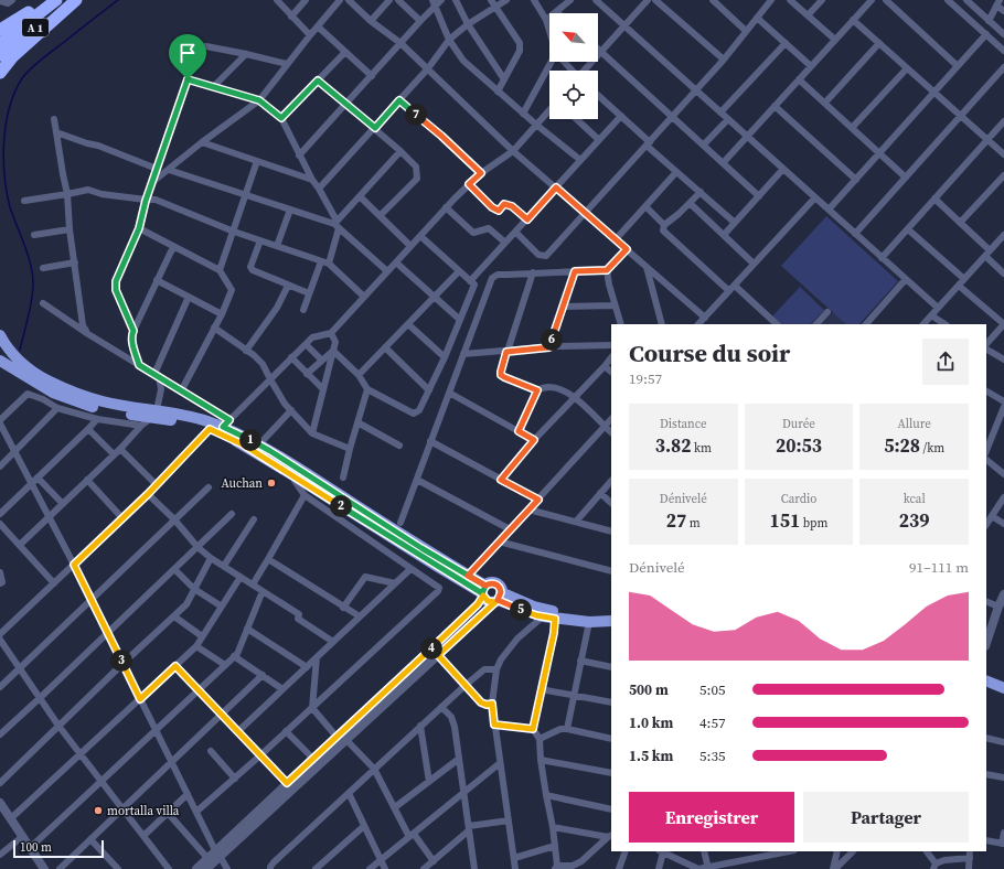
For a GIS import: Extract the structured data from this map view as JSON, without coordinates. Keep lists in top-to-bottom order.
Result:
{
  "streets": {
    "highway": ["A 1"]
  },
  "places": ["Auchan", "mortalla villa"],
  "scale_bar": "100 m",
  "north": "top left",
  "page": {
    "pins": [
      "7",
      "6",
      "1",
      "2",
      "5",
      "4",
      "3"
    ],
    "heading": ["Course du soir", "19:57"],
    "stats": [
      ["Distance", "3.82 km"],
      ["Durée", "20:53"],
      ["Allure", "5:28 /km"],
      ["Dénivelé", "27 m"],
      ["Cardio", "151 bpm"],
      ["kcal", "239"]
    ],
    "chart": ["Dénivelé", "91–111 m"],
    "list": [
      {
        "name": "500 m",
        "note": "5:05"
      },
      {
        "name": "1.0 km",
        "note": "4:57"
      },
      {
        "name": "1.5 km",
        "note": "5:35"
      }
    ],
    "buttons": ["Enregistrer", "Partager"],
    "scale": "100 m"
  }
}
